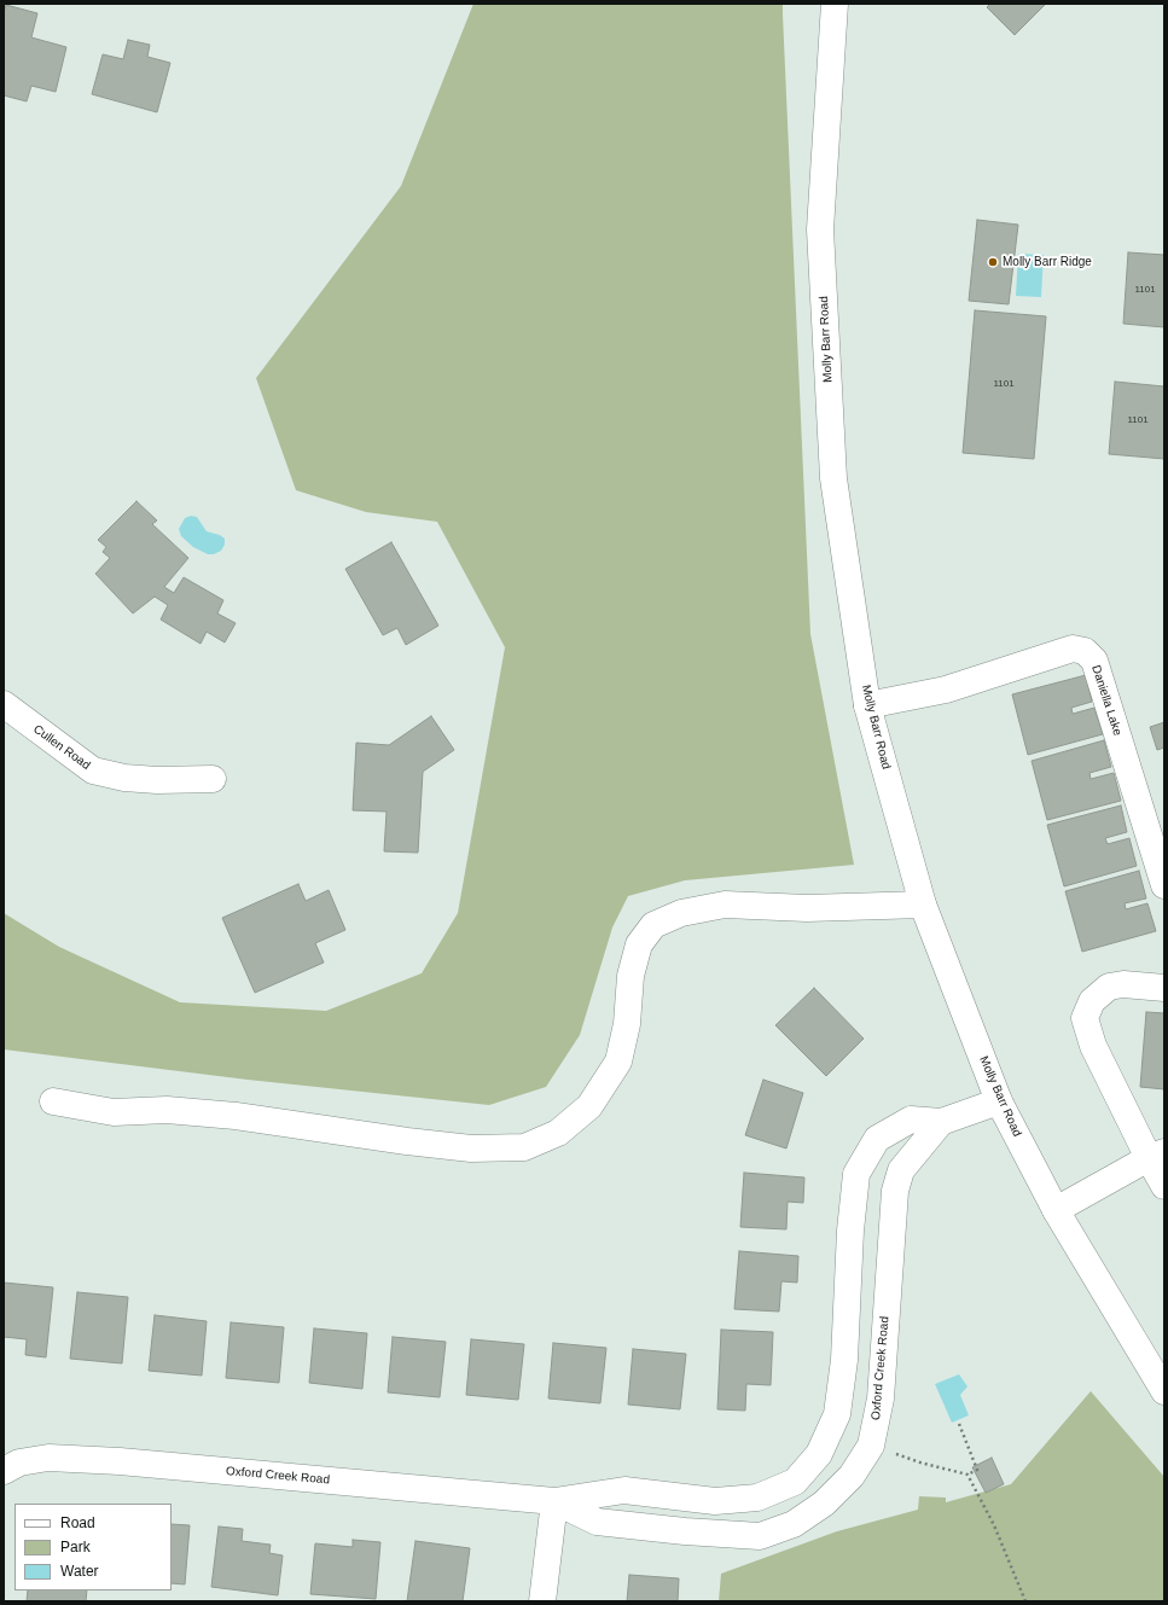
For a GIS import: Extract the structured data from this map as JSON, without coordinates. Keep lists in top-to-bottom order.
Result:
{
  "streets": {
    "street": [
      "Molly Barr Road",
      "Daniella Lake",
      "Cullen Road",
      "Oxford Creek Road"
    ]
  },
  "crossings": [
    ["Molly Barr Road", "Daniella Lake"],
    ["Molly Barr Road", "Oxford Creek Road"]
  ],
  "places": ["Molly Barr Ridge"],
  "house_numbers": ["1101", "1101", "1101"],
  "legend": ["Road", "Park", "Water"]
}
